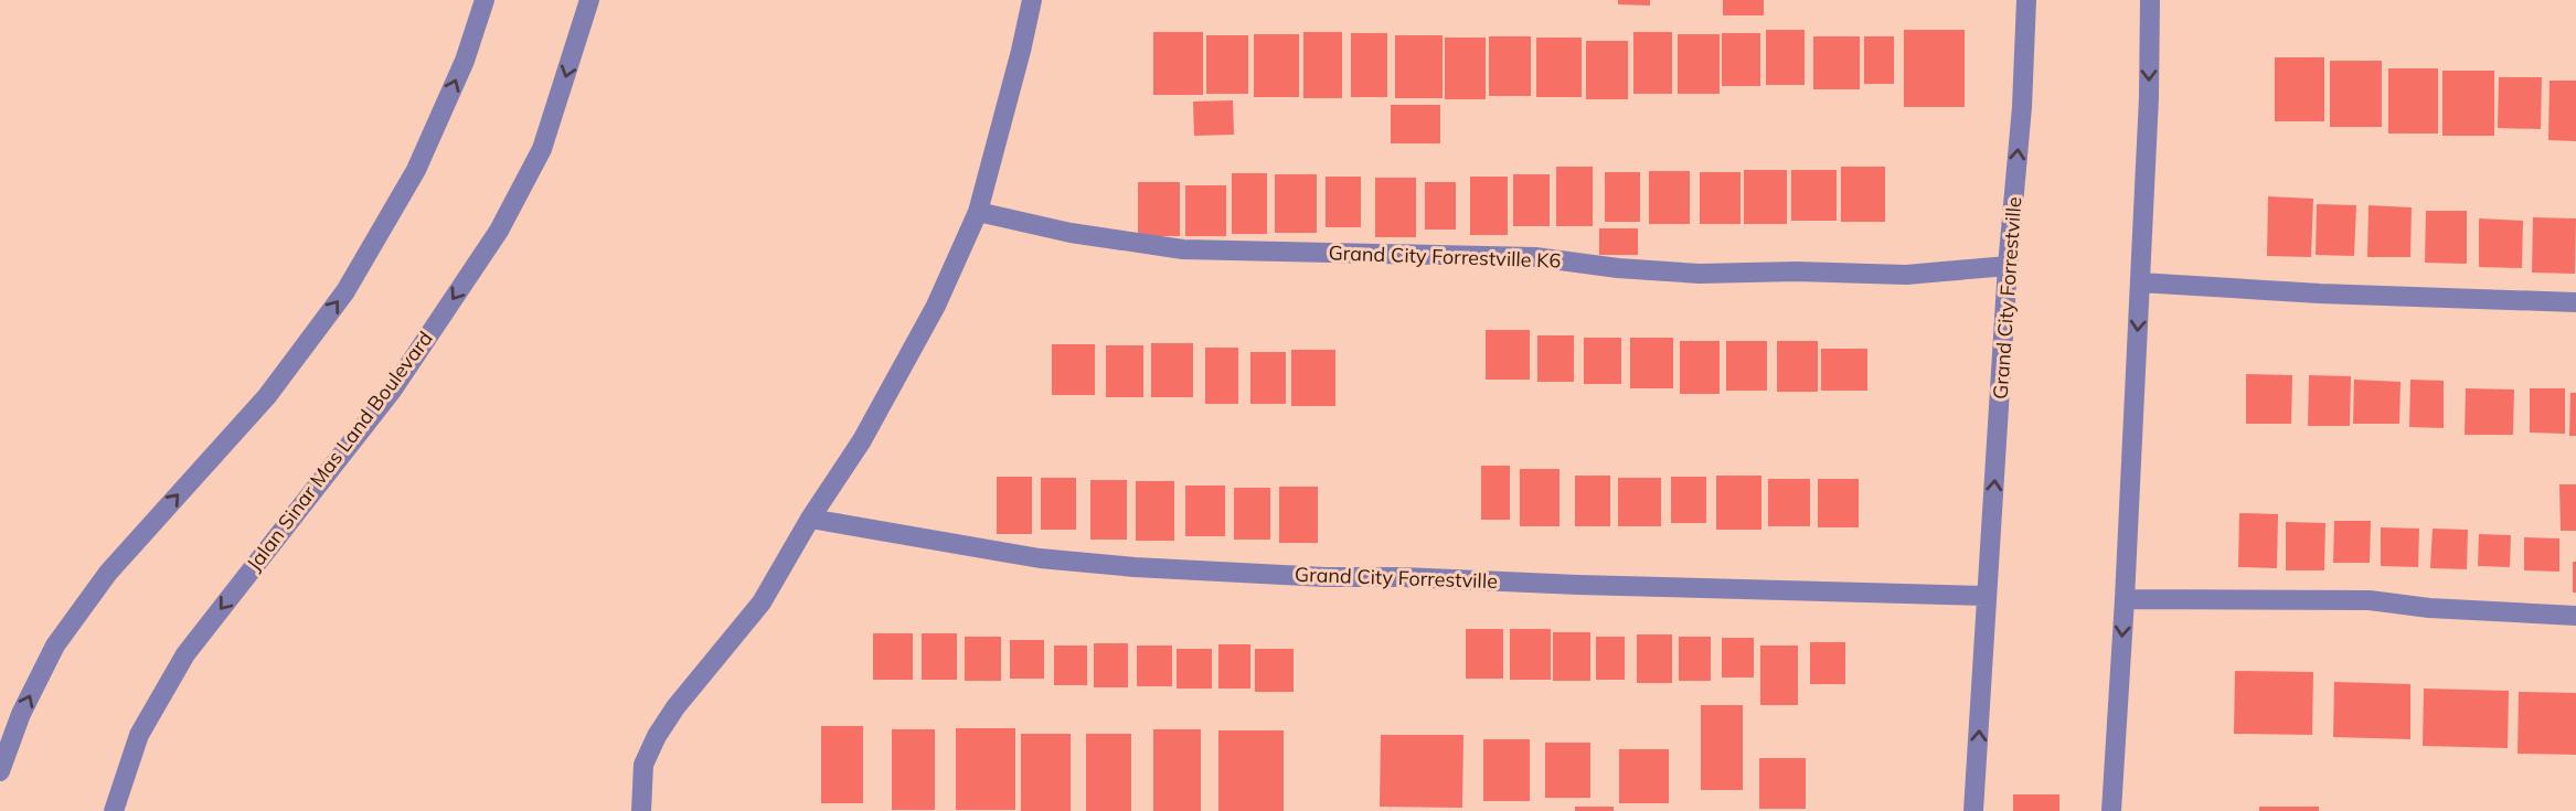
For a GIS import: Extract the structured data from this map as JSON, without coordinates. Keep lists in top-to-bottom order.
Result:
{
  "streets": {
    "street": ["Grand City Forrestville K6", "Grand City Forrestville", "Jalan Sinar Mas Land Boulevard"]
  },
  "crossings": [
    ["Grand City Forrestville K6", "Grand City Forrestville"]
  ]
}
